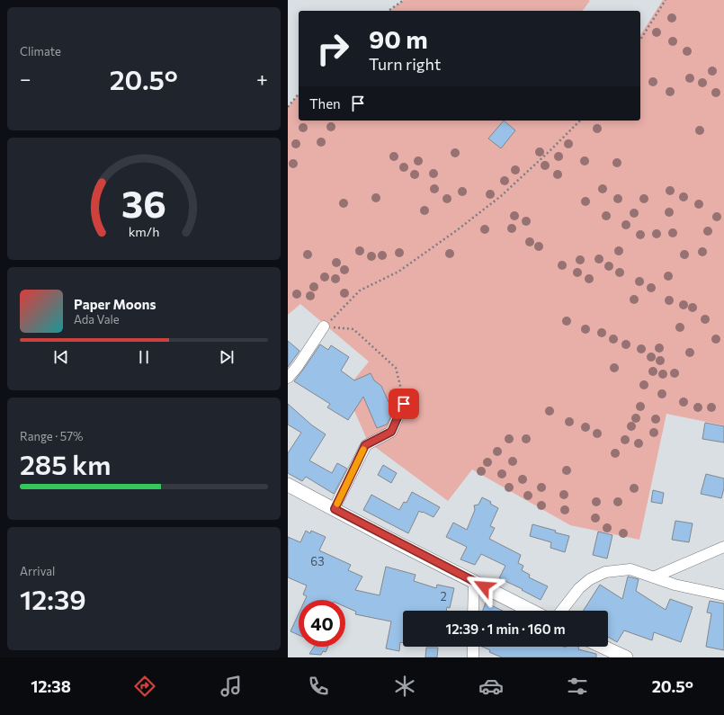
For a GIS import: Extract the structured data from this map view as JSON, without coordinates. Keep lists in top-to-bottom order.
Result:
{
  "house_numbers": ["63", "2"],
  "page": {
    "tile": [
      "Climate",
      ["Range · 57%", "285 km"],
      ["Arrival", "12:39"]
    ],
    "turn": ["90 m", "Turn right"],
    "heat": ["−", "20.5°", "+"],
    "then": "Then",
    "song": ["Paper Moons", "Ada Vale"],
    "limit": "40",
    "trip": "12:39 · 1 min · 160 m",
    "tabs": ["12:38", "20.5°"],
    "gauge": ["36", "km/h"]
  }
}
